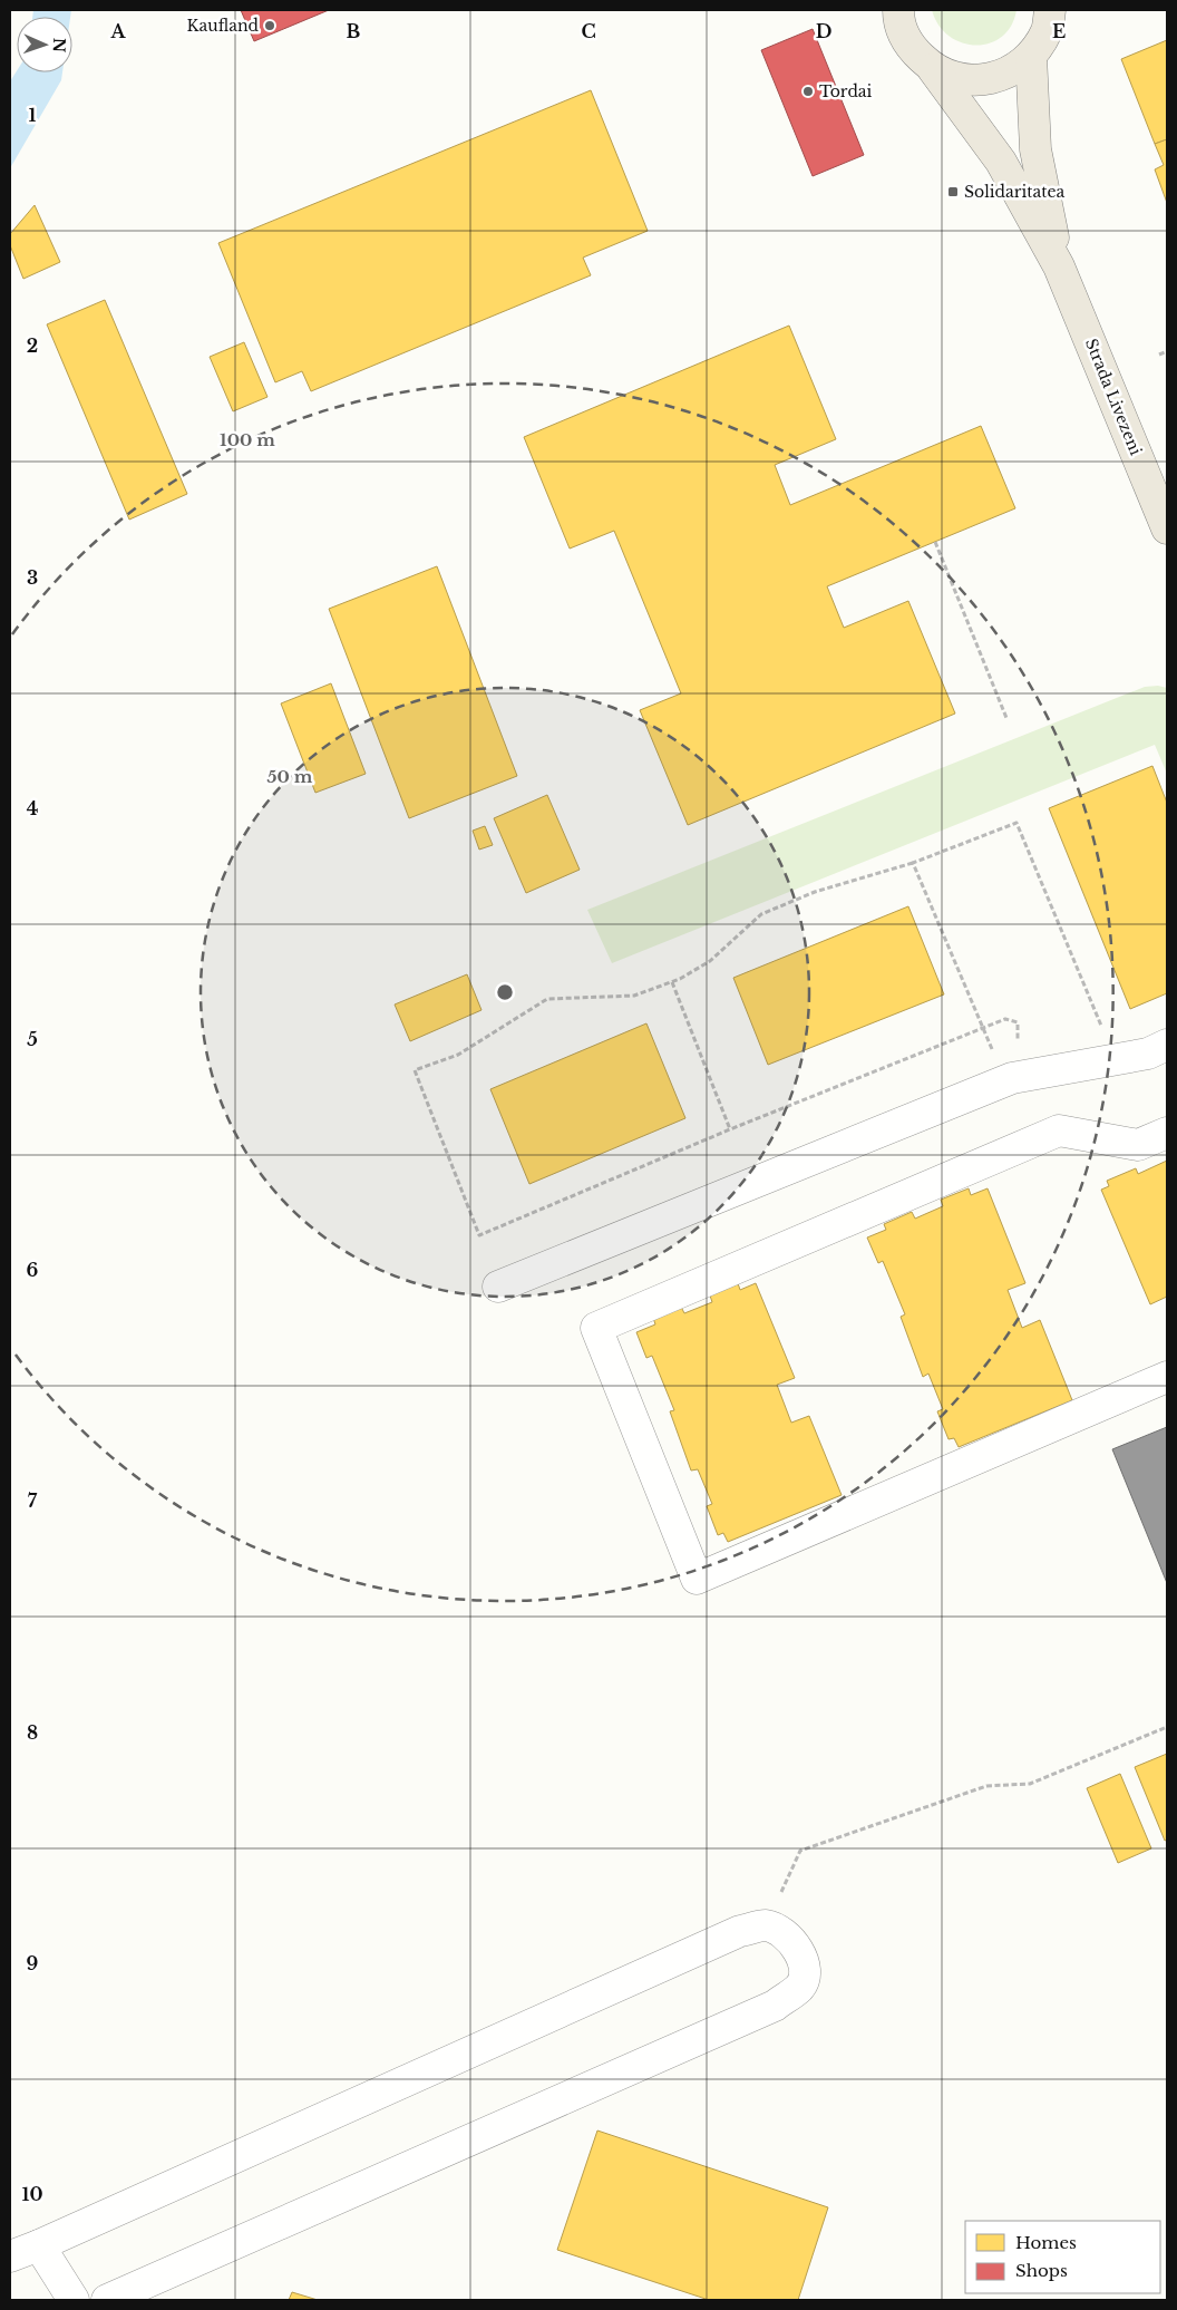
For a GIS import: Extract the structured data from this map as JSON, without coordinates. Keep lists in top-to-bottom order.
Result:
{
  "streets": {
    "main road": ["Strada Livezeni"]
  },
  "places": {
    "other": ["Kaufland", "Tordai"],
    "transit": ["Solidaritatea"]
  },
  "legend": ["Homes", "Shops"],
  "north": "right",
  "grid": {
    "columns": [
      "A",
      "B",
      "C",
      "D",
      "E"
    ],
    "rows": [
      "1",
      "2",
      "3",
      "4",
      "5",
      "6",
      "7",
      "8",
      "9",
      "10"
    ]
  },
  "rings": ["100 m", "50 m"]
}
